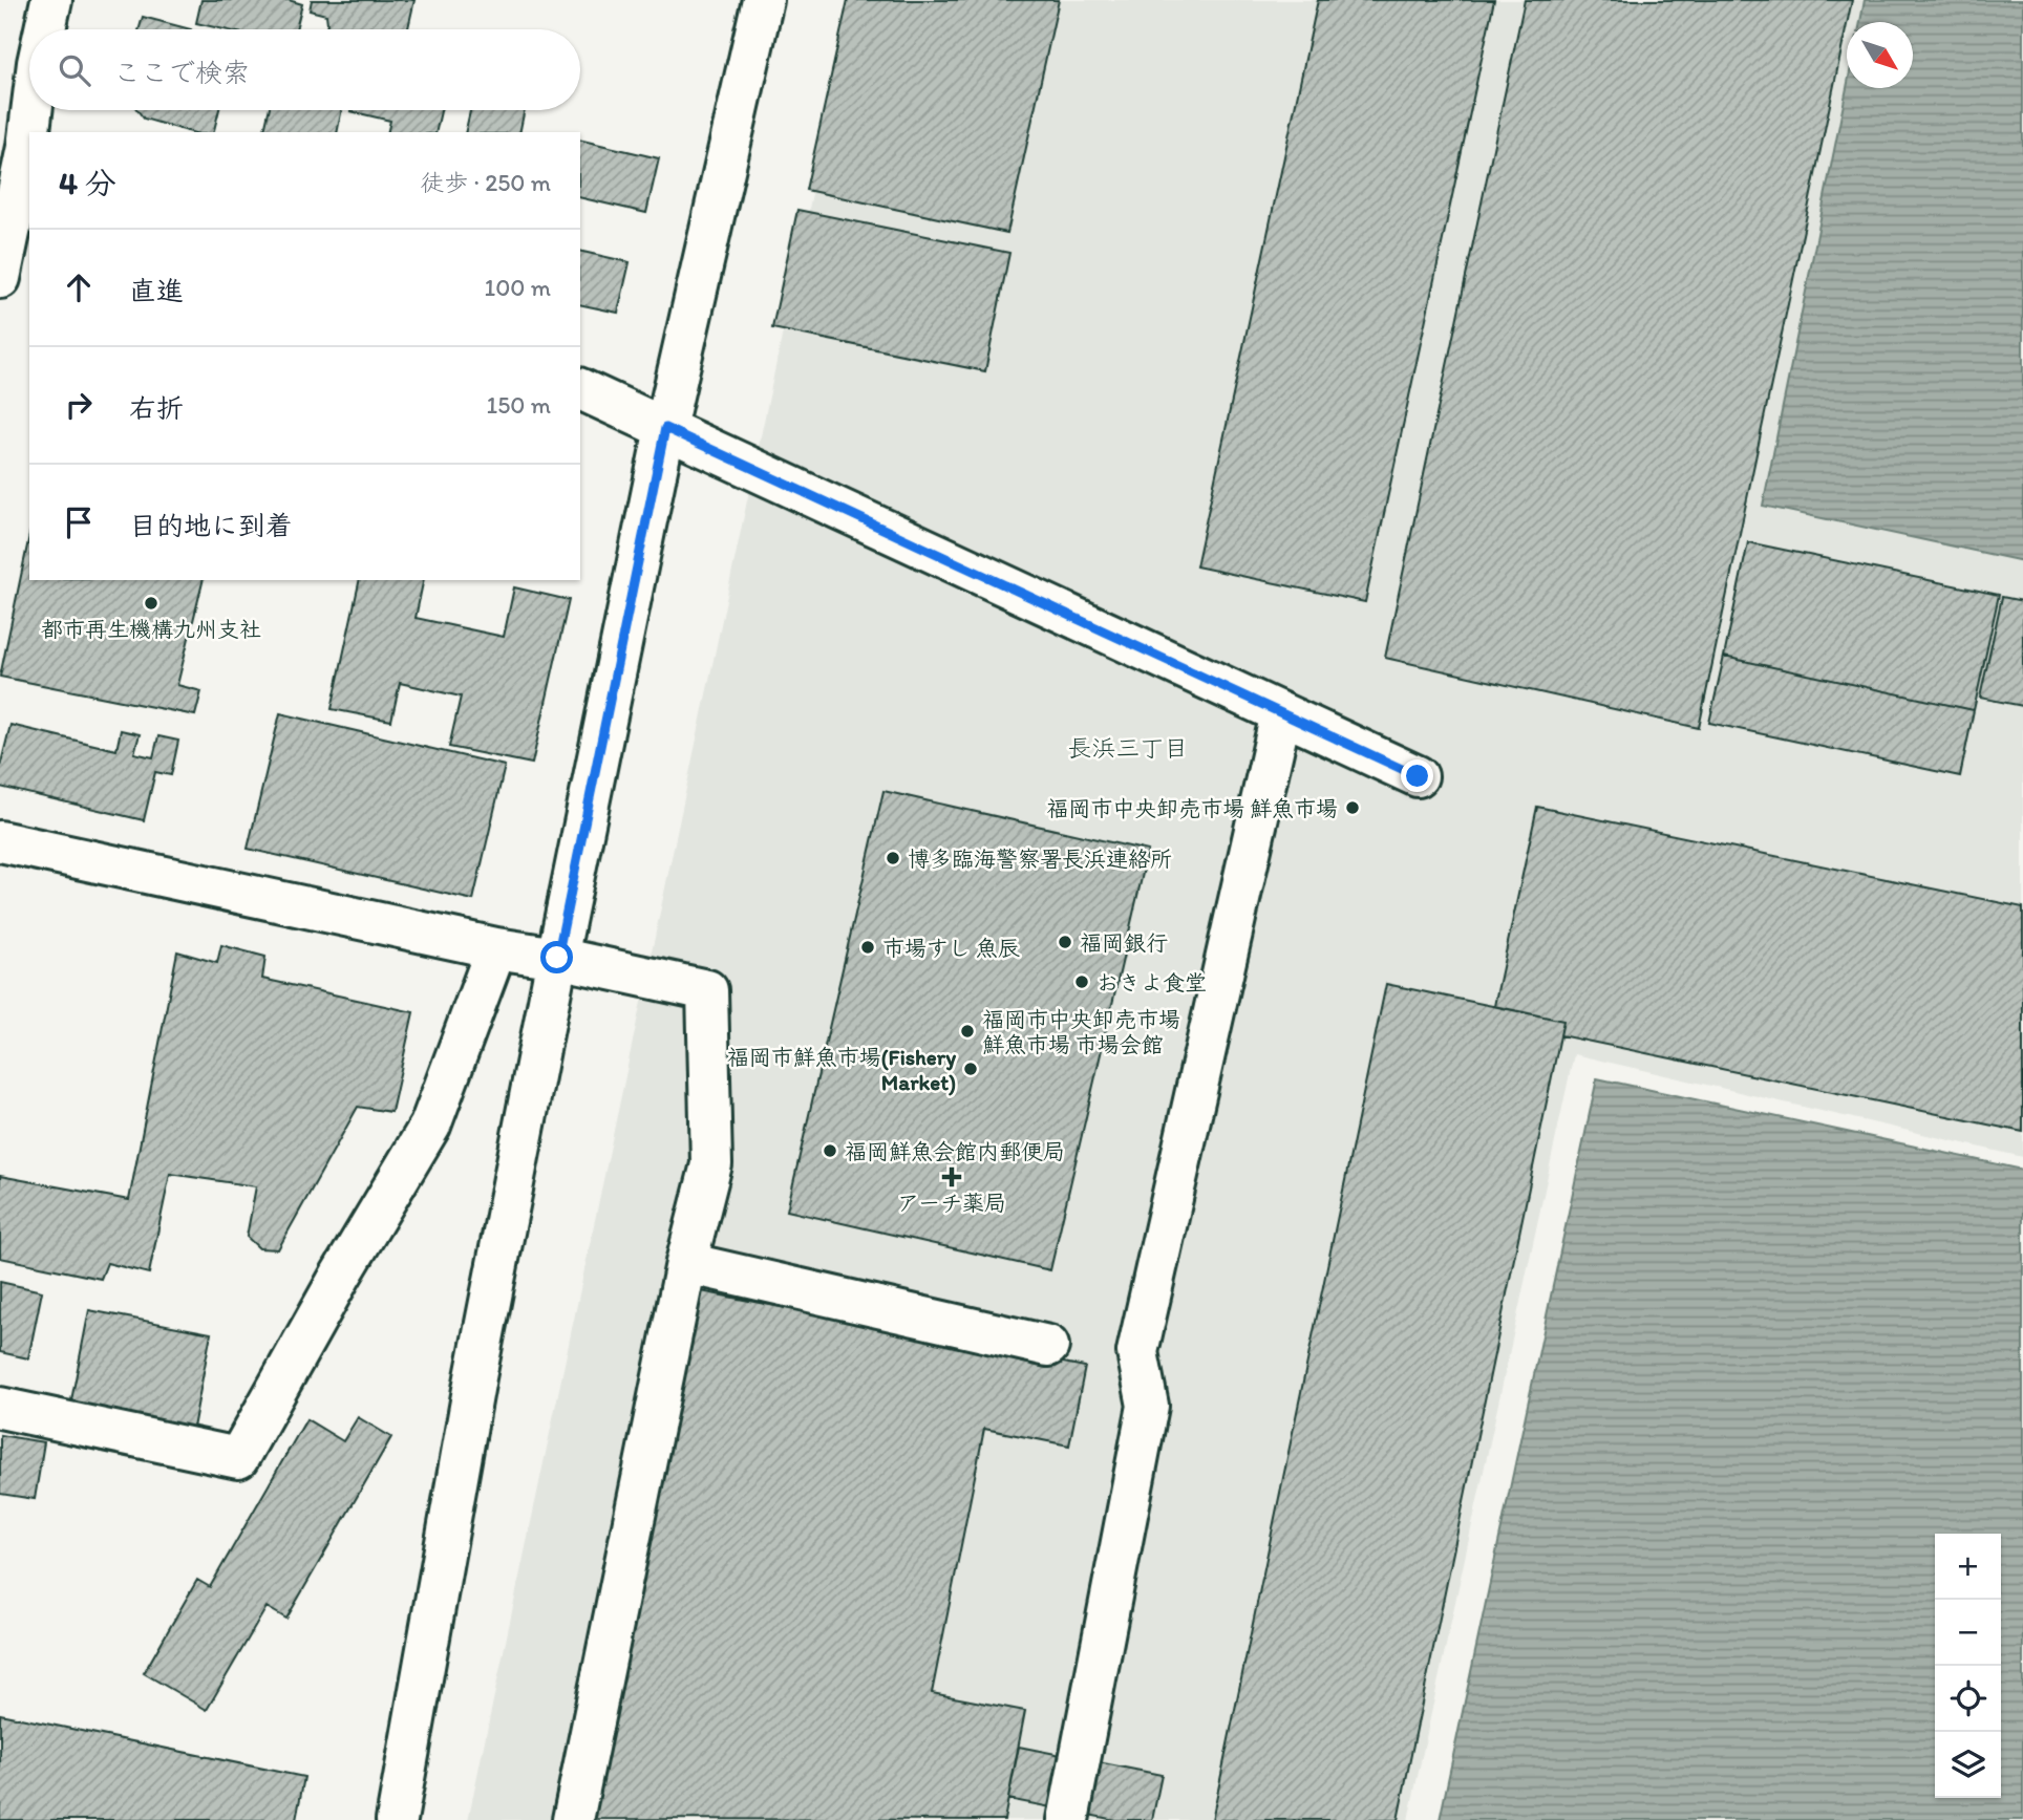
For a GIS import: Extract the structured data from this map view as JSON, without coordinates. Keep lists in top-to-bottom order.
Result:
{
  "districts": ["長浜三丁目"],
  "places": {
    "other": [
      "都市再生機構九州支社",
      "福岡市中央卸売市場 鮮魚市場",
      "博多臨海警察署長浜連絡所",
      "福岡銀行",
      "市場すし 魚辰",
      "おきよ食堂",
      "福岡市中央卸売市場 鮮魚市場 市場会館",
      "福岡市鮮魚市場(Fishery Market)",
      "福岡鮮魚会館内郵便局"
    ],
    "health": ["アーチ薬局"]
  },
  "north": "bottom right",
  "page": {
    "search": "ここで検索",
    "heading": ["4 分", "徒歩 · 250 m"],
    "list": [
      ["直進", "100 m"],
      ["右折", "150 m"],
      "目的地に到着"
    ],
    "map_buttons": ["+", "−"]
  }
}
